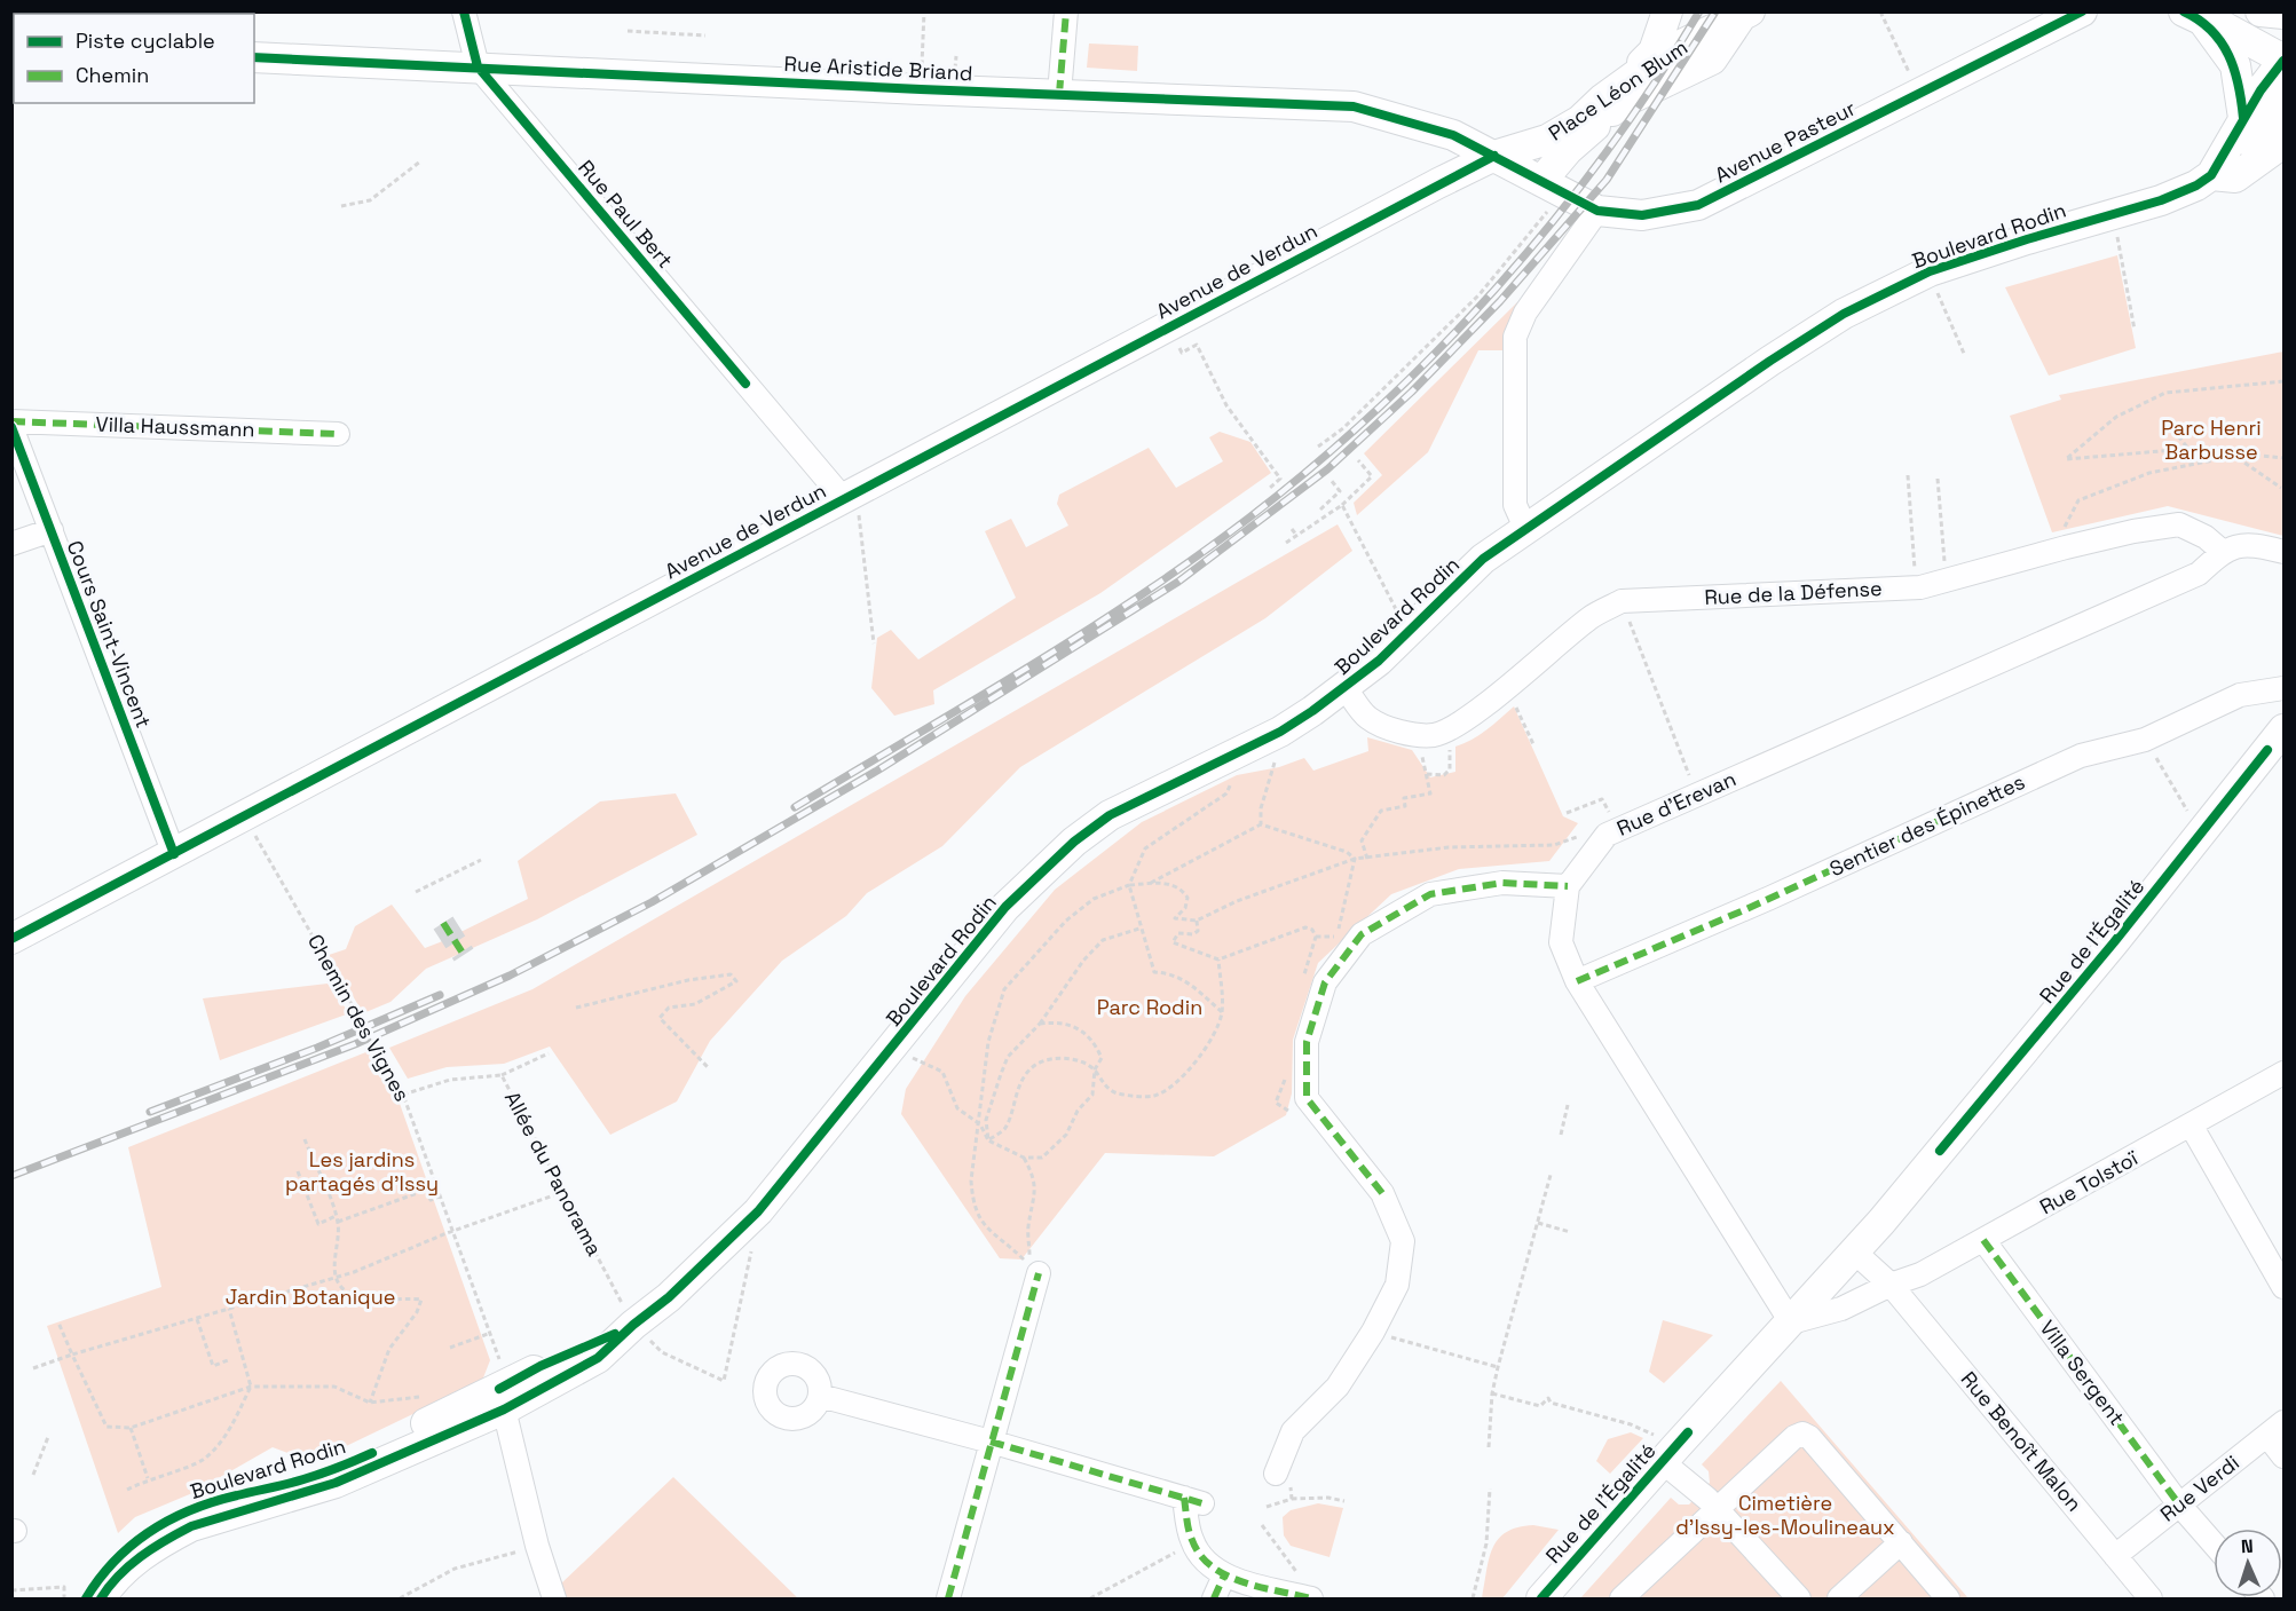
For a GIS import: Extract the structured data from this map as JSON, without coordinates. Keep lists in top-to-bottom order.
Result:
{
  "streets": {
    "main road": [
      "Rue Aristide Briand",
      "Place Léon Blum",
      "Avenue Pasteur",
      "Boulevard Rodin",
      "Avenue de Verdun",
      "Rue de l'Égalité"
    ],
    "street": [
      "Rue Paul Bert",
      "Villa Haussmann",
      "Rue de la Défense",
      "Cours Saint-Vincent",
      "Rue d'Erevan",
      "Sentier des Épinettes",
      "Rue Tolstoï",
      "Villa Sergent",
      "Rue Benoît Malon",
      "Rue Verdi"
    ],
    "path": ["Chemin des Vignes", "Allée du Panorama"]
  },
  "crossings": [
    ["Rue Aristide Briand", "Place Léon Blum"],
    ["Rue Aristide Briand", "Avenue Pasteur"],
    ["Rue Aristide Briand", "Rue Paul Bert"],
    ["Rue Aristide Briand", "Avenue de Verdun"],
    ["Place Léon Blum", "Avenue Pasteur"],
    ["Place Léon Blum", "Avenue de Verdun"],
    ["Avenue Pasteur", "Avenue de Verdun"],
    ["Rue Paul Bert", "Avenue de Verdun"],
    ["Boulevard Rodin", "Chemin des Vignes"],
    ["Boulevard Rodin", "Allée du Panorama"],
    ["Avenue de Verdun", "Cours Saint-Vincent"],
    ["Avenue de Verdun", "Chemin des Vignes"],
    ["Rue de la Défense", "Rue d'Erevan"],
    ["Rue de l'Égalité", "Rue Tolstoï"],
    ["Rue de l'Égalité", "Rue Benoît Malon"],
    ["Chemin des Vignes", "Allée du Panorama"],
    ["Rue Tolstoï", "Villa Sergent"],
    ["Rue Tolstoï", "Rue Benoît Malon"],
    ["Villa Sergent", "Rue Verdi"],
    ["Rue Benoît Malon", "Rue Verdi"]
  ],
  "parks": [
    "Parc Henri Barbusse",
    "Parc Rodin",
    "Les jardins partagés d'Issy",
    "Jardin Botanique",
    "Cimetière d'Issy-les-Moulineaux"
  ],
  "legend": ["Piste cyclable", "Chemin"],
  "north": "top"
}
